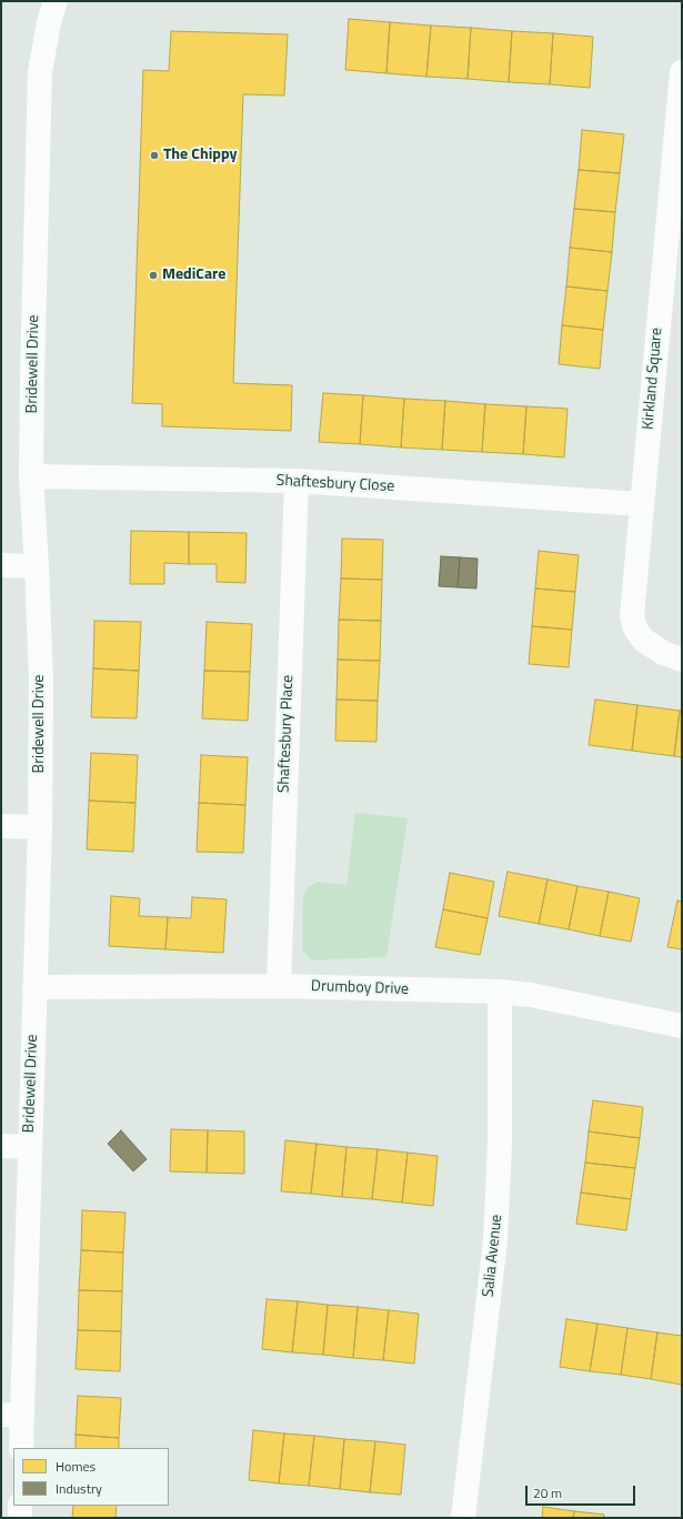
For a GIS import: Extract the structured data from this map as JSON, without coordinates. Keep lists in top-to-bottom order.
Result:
{
  "streets": {
    "street": [
      "Bridewell Drive",
      "Kirkland Square",
      "Shaftesbury Close",
      "Shaftesbury Place",
      "Drumboy Drive",
      "Salia Avenue"
    ]
  },
  "crossings": [
    ["Bridewell Drive", "Shaftesbury Close"],
    ["Bridewell Drive", "Drumboy Drive"],
    ["Kirkland Square", "Shaftesbury Close"],
    ["Shaftesbury Close", "Shaftesbury Place"],
    ["Shaftesbury Place", "Drumboy Drive"],
    ["Drumboy Drive", "Salia Avenue"]
  ],
  "places": ["The Chippy", "MediCare"],
  "legend": ["Homes", "Industry"],
  "scale_bar": "20 m"
}
